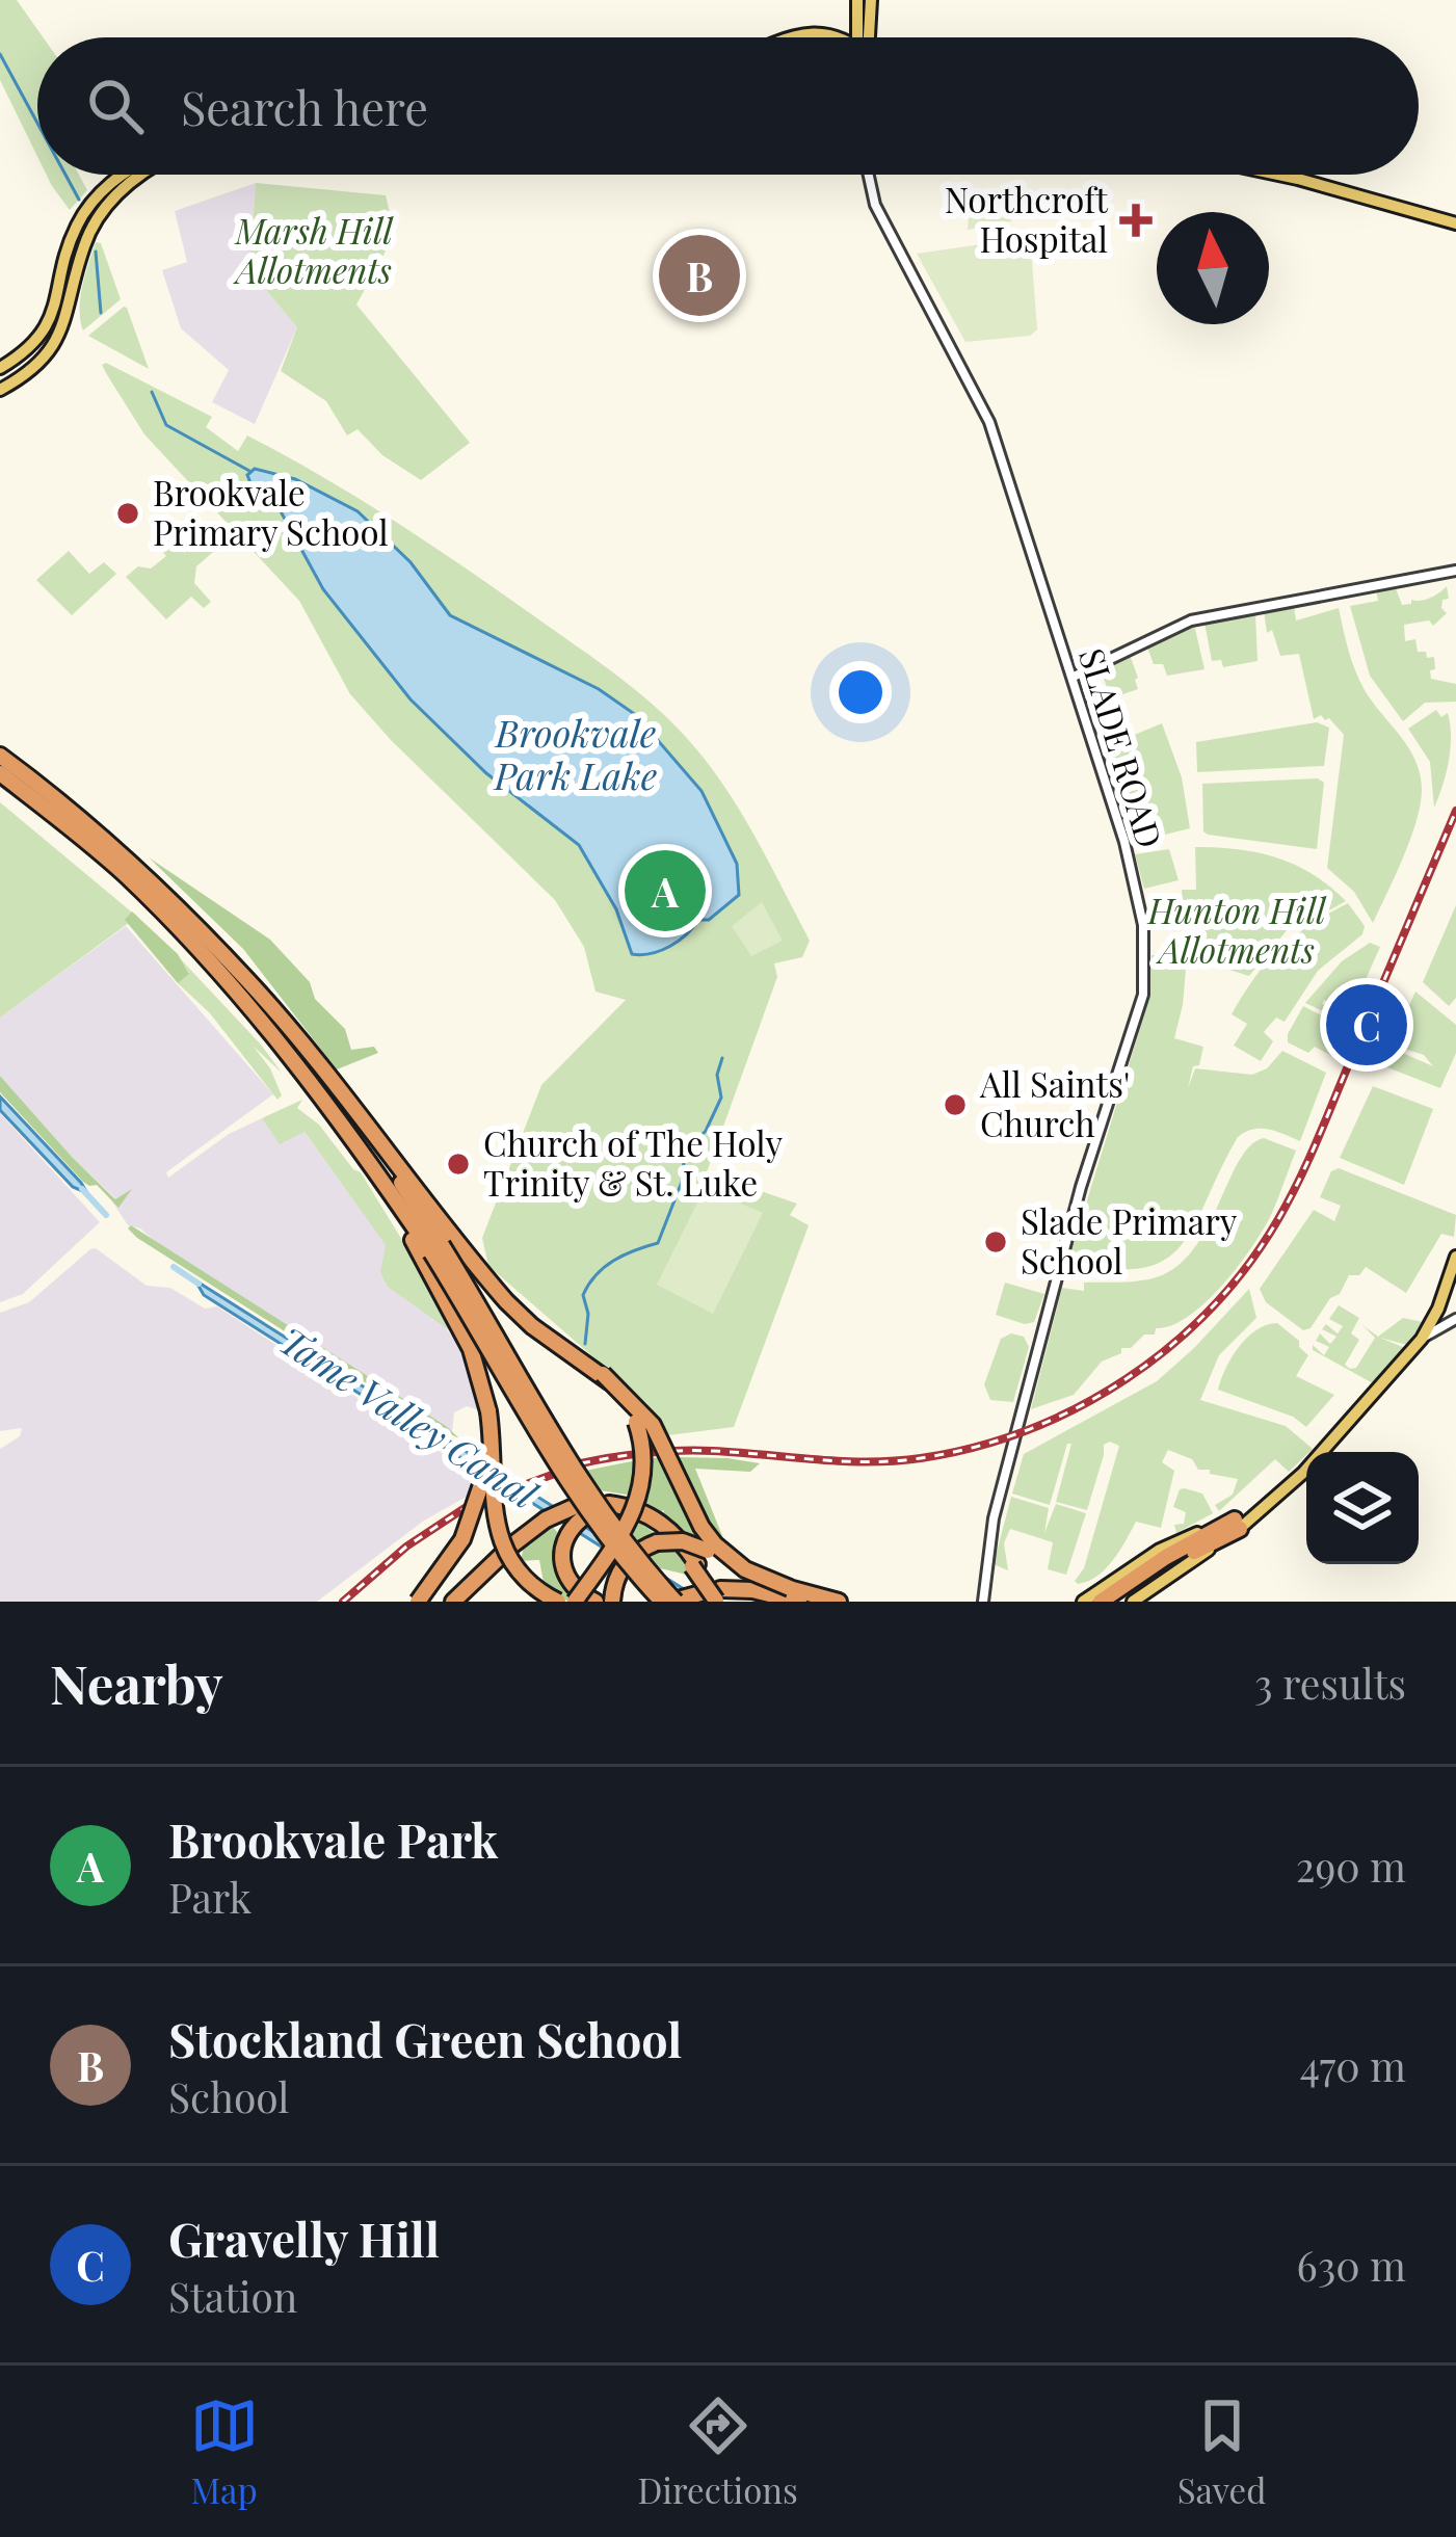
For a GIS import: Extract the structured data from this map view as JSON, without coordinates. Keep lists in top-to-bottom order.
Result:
{
  "streets": {
    "street": ["SLADE ROAD"]
  },
  "water": ["Brookvale Park Lake", "Tame Valley Canal"],
  "parks": ["Marsh Hill Allotments", "Hunton Hill Allotments"],
  "places": {
    "health": ["Northcroft Hospital"],
    "other": [
      "Brookvale Primary School",
      "All Saints' Church",
      "Church of The Holy Trinity & St. Luke",
      "Slade Primary School"
    ]
  },
  "north": "top",
  "page": {
    "search": "Search here",
    "pins": ["B", "A", "C"],
    "heading": ["Nearby", "3 results"],
    "list": [
      {
        "mark": "A",
        "name": "Brookvale Park",
        "note": "Park",
        "value": "290 m"
      },
      {
        "mark": "B",
        "name": "Stockland Green School",
        "note": "School",
        "value": "470 m"
      },
      {
        "mark": "C",
        "name": "Gravelly Hill",
        "note": "Station",
        "value": "630 m"
      }
    ],
    "nav": ["Map", "Directions", "Saved"]
  }
}
